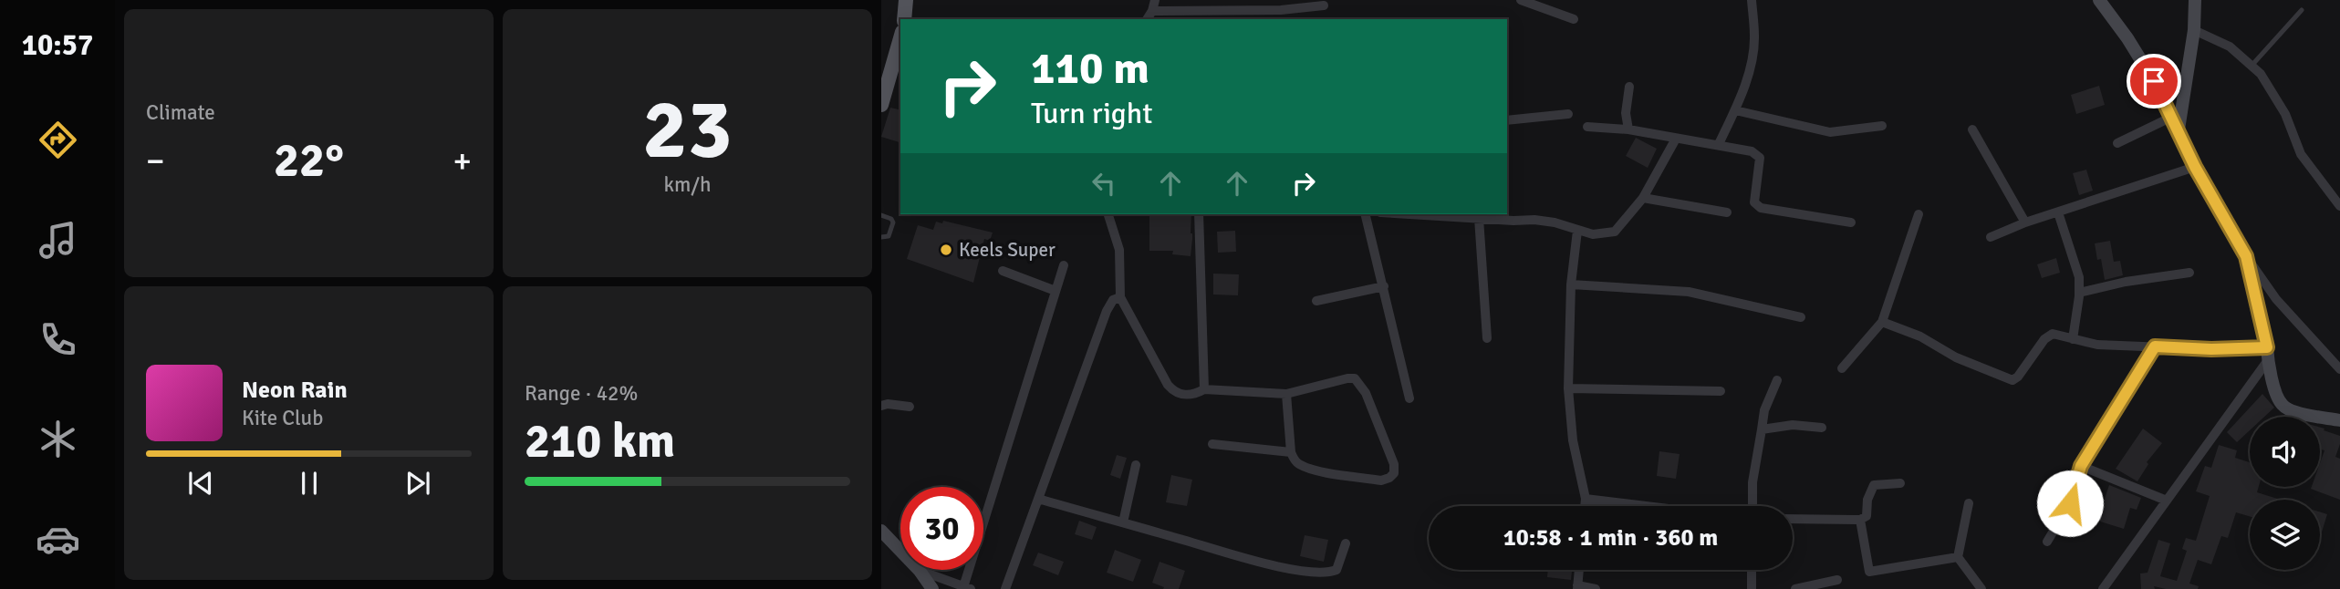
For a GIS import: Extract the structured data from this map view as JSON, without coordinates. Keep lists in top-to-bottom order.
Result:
{
  "places": ["Keels Super"],
  "page": {
    "tabs": "10:57",
    "tile": [
      "Climate",
      ["23", "km/h"],
      ["Range · 42%", "210 km"]
    ],
    "turn": ["110 m", "Turn right"],
    "heat": ["−", "22°", "+"],
    "song": ["Neon Rain", "Kite Club"],
    "limit": "30",
    "trip": "10:58 · 1 min · 360 m"
  }
}
